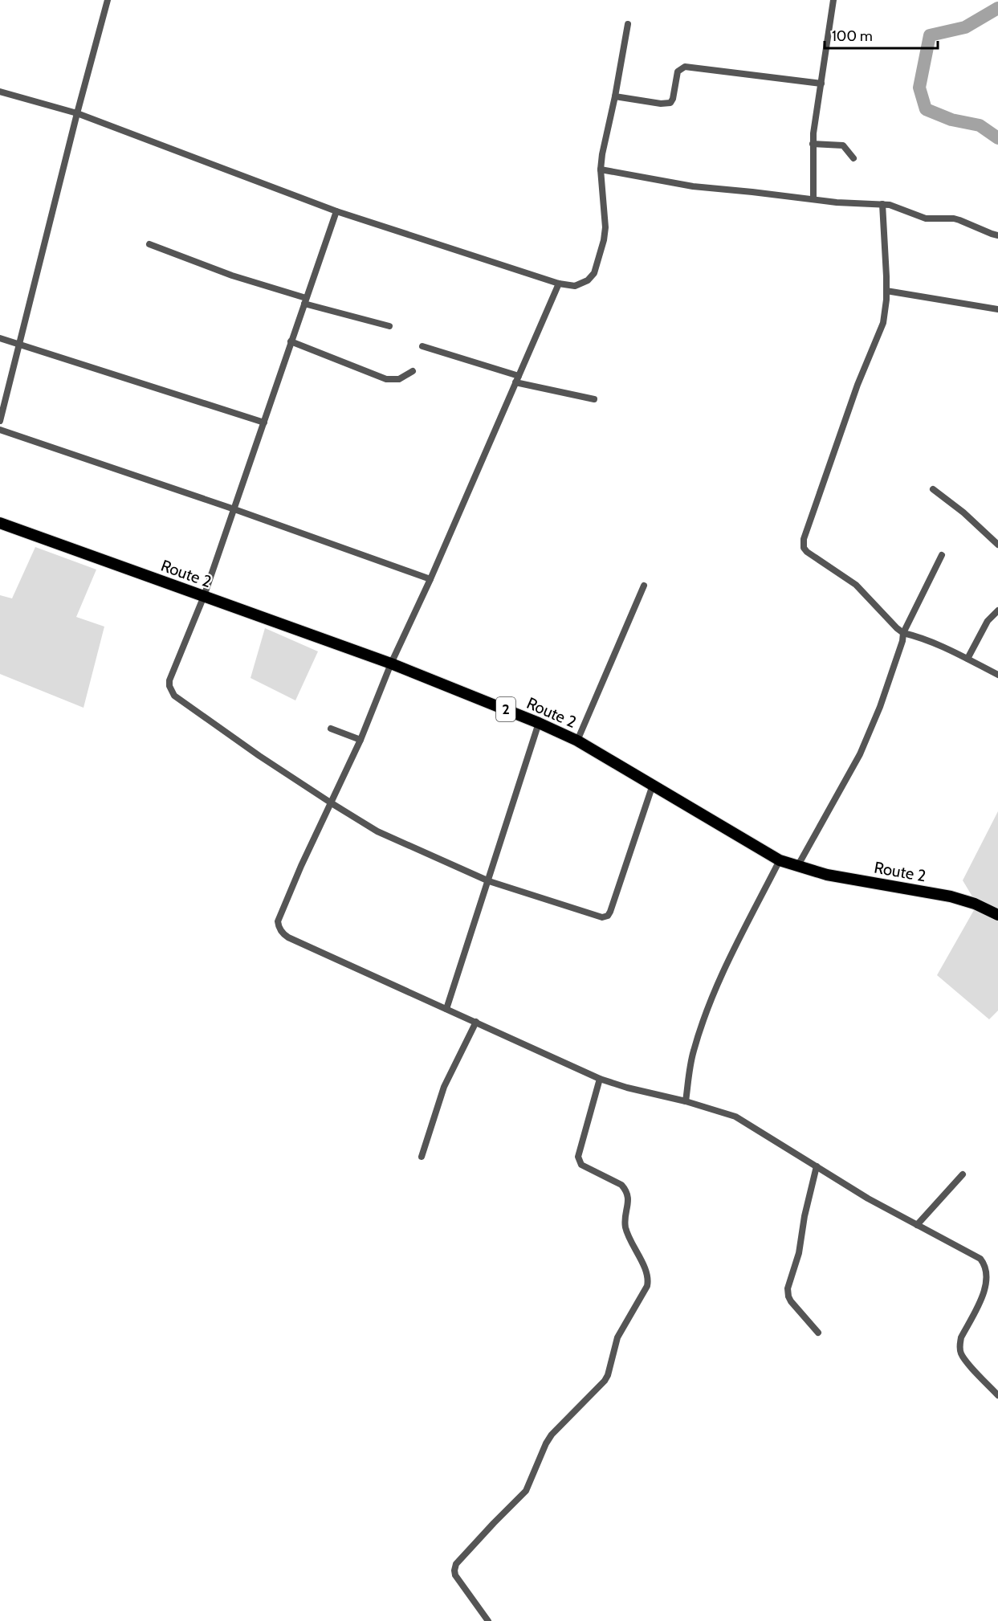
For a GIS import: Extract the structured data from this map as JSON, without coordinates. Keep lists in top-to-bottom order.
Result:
{
  "streets": {
    "highway": ["Route 2", "2"]
  },
  "scale_bar": "100 m"
}
